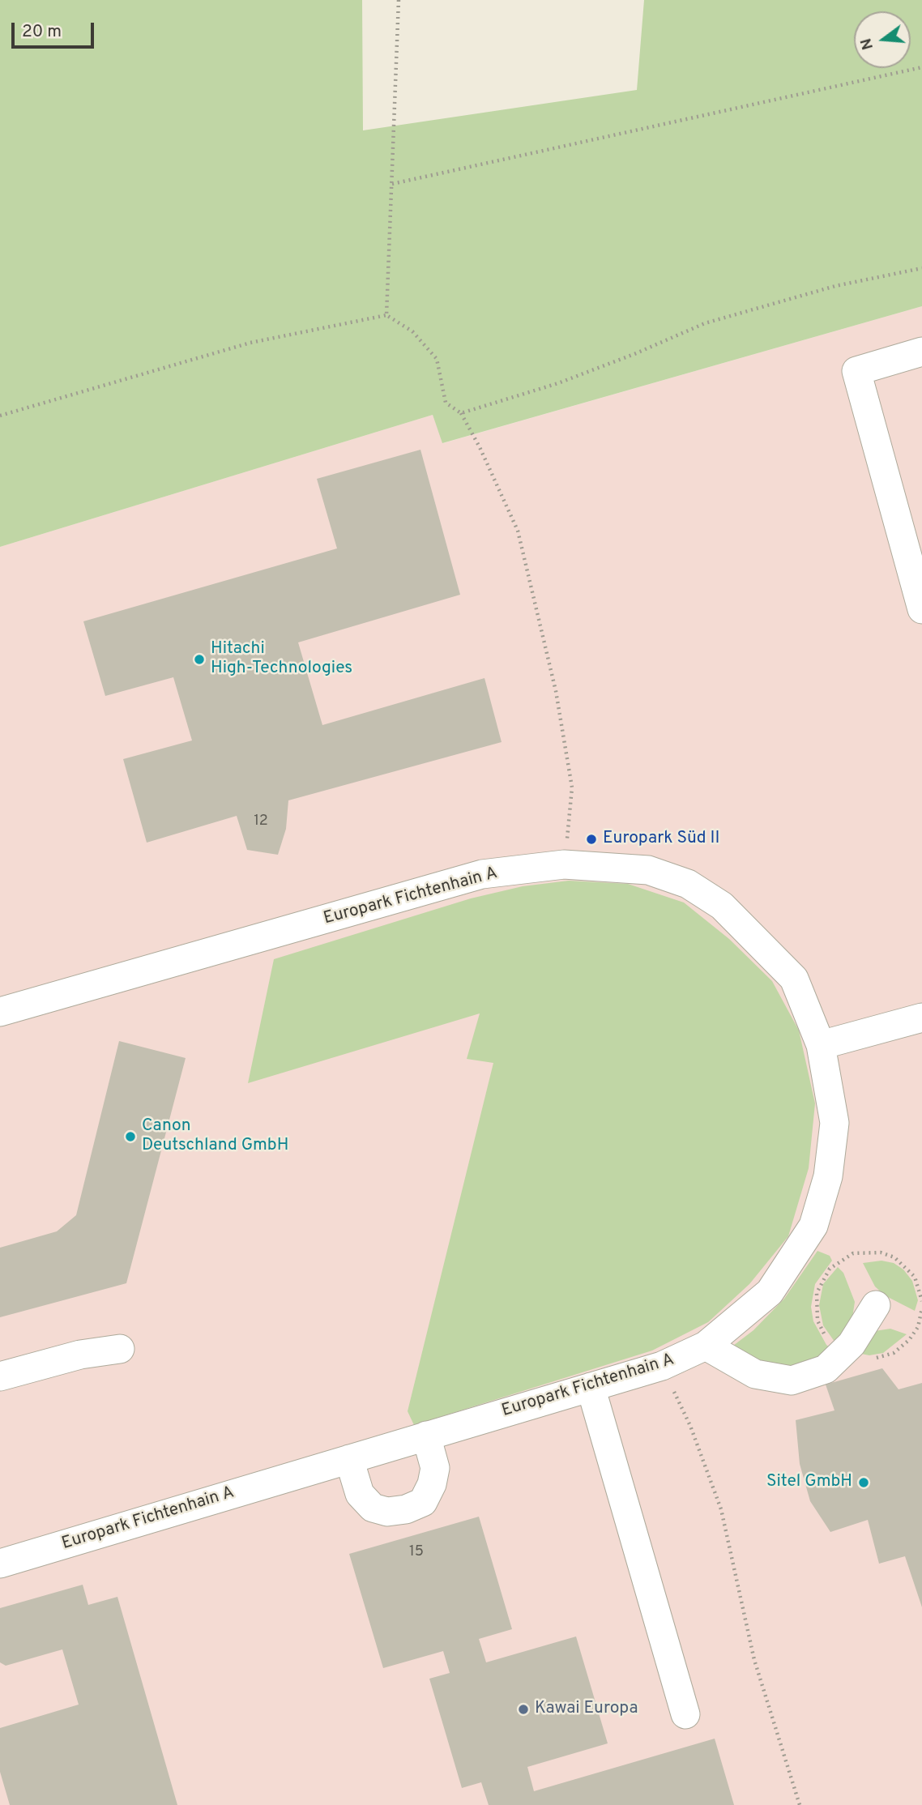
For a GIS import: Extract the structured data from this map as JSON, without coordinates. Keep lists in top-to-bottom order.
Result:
{
  "streets": {
    "street": ["Europark Fichtenhain A"]
  },
  "places": [
    "Hitachi High-Technologies",
    "Europark Süd II",
    "Canon Deutschland GmbH",
    "Sitel GmbH",
    "Kawai Europa"
  ],
  "house_numbers": ["12", "15"],
  "scale_bar": "20 m",
  "north": "left"
}
